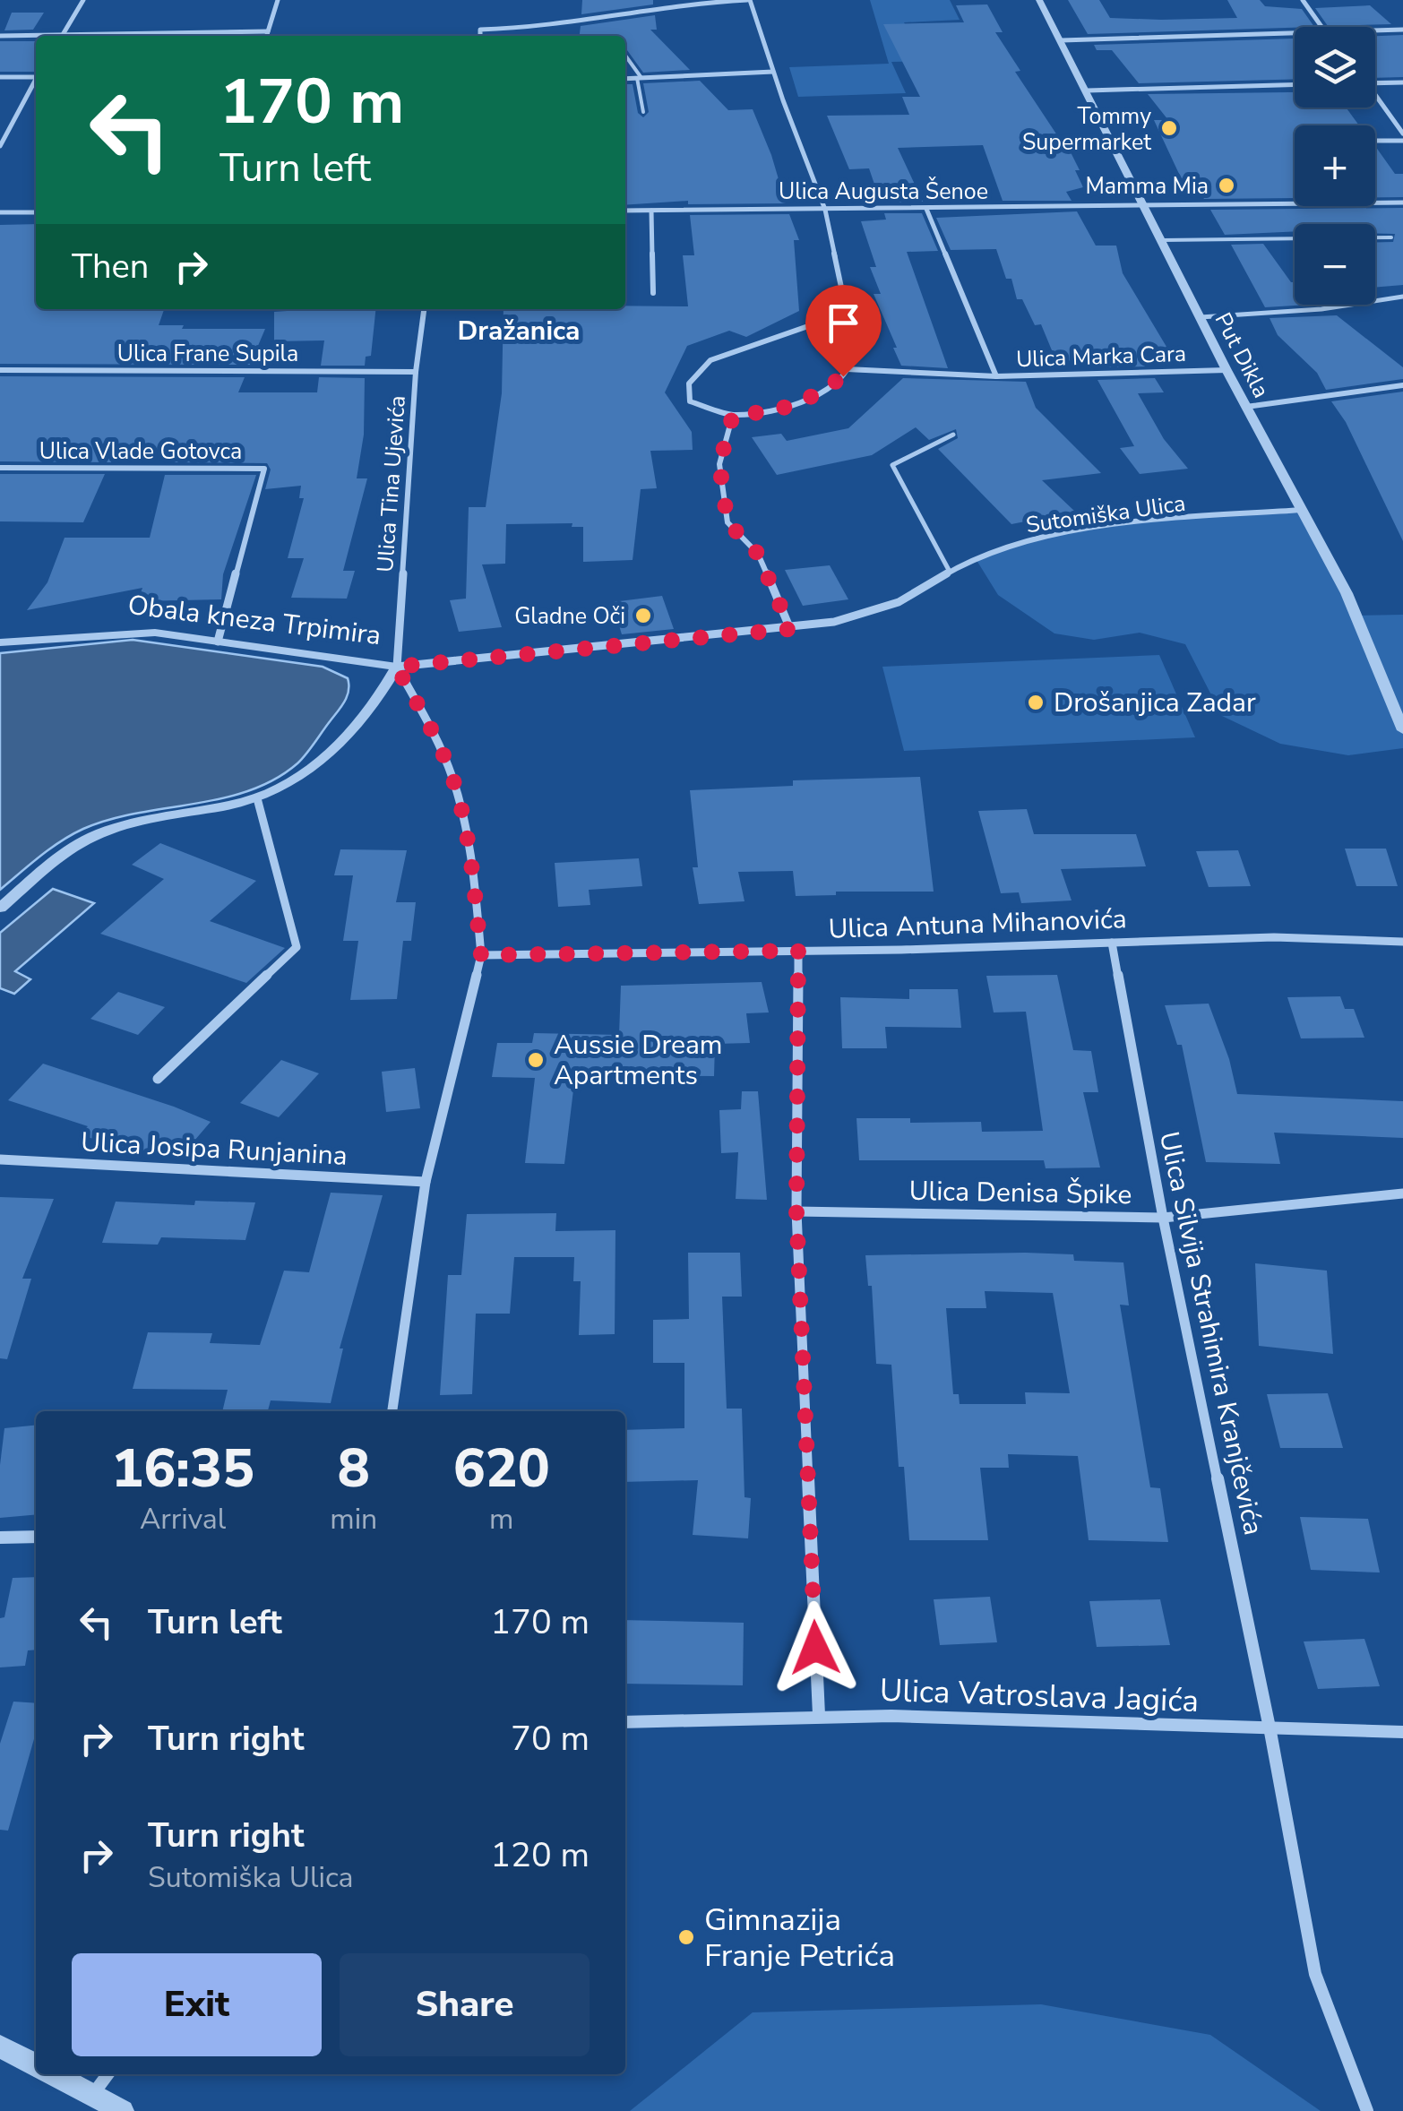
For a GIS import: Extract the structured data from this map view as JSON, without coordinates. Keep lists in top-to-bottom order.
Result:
{
  "streets": {
    "street": [
      "Ulica Augusta Šenoe",
      "Ulica Frane Supila",
      "Put Dikla",
      "Ulica Marka Cara",
      "Ulica Vlade Gotovca",
      "Ulica Tina Ujevića",
      "Sutomiška Ulica",
      "Obala kneza Trpimira",
      "Ulica Antuna Mihanovića",
      "Ulica Josipa Runjanina",
      "Ulica Denisa Špike",
      "Ulica Silvija Strahimira Kranjčevića",
      "Ulica Vatroslava Jagića"
    ]
  },
  "crossings": [
    ["Ulica Augusta Šenoe", "Put Dikla"],
    ["Ulica Augusta Šenoe", "Ulica Marka Cara"],
    ["Ulica Frane Supila", "Ulica Tina Ujevića"],
    ["Put Dikla", "Ulica Marka Cara"],
    ["Put Dikla", "Sutomiška Ulica"],
    ["Ulica Vlade Gotovca", "Obala kneza Trpimira"],
    ["Ulica Tina Ujevića", "Sutomiška Ulica"],
    ["Ulica Tina Ujevića", "Obala kneza Trpimira"],
    ["Sutomiška Ulica", "Obala kneza Trpimira"],
    ["Ulica Antuna Mihanovića", "Ulica Silvija Strahimira Kranjčevića"],
    ["Ulica Denisa Špike", "Ulica Silvija Strahimira Kranjčevića"],
    ["Ulica Silvija Strahimira Kranjčevića", "Ulica Vatroslava Jagića"]
  ],
  "districts": ["Dražanica"],
  "places": [
    "Tommy Supermarket",
    "Mamma Mia",
    "Gladne Oči",
    "Drošanjica Zadar",
    "Aussie Dream Apartments",
    "Gimnazija Franje Petrića"
  ],
  "page": {
    "map_buttons": ["+", "−"],
    "turn": ["170 m", "Turn left"],
    "then": "Then",
    "eta": [
      "16:35",
      "Arrival",
      "8",
      "min",
      "620",
      "m"
    ],
    "list": [
      {
        "name": "Turn left",
        "value": "170 m"
      },
      {
        "name": "Turn right",
        "value": "70 m"
      },
      {
        "name": "Turn right",
        "note": "Sutomiška Ulica",
        "value": "120 m"
      }
    ],
    "buttons": ["Exit", "Share"]
  }
}
